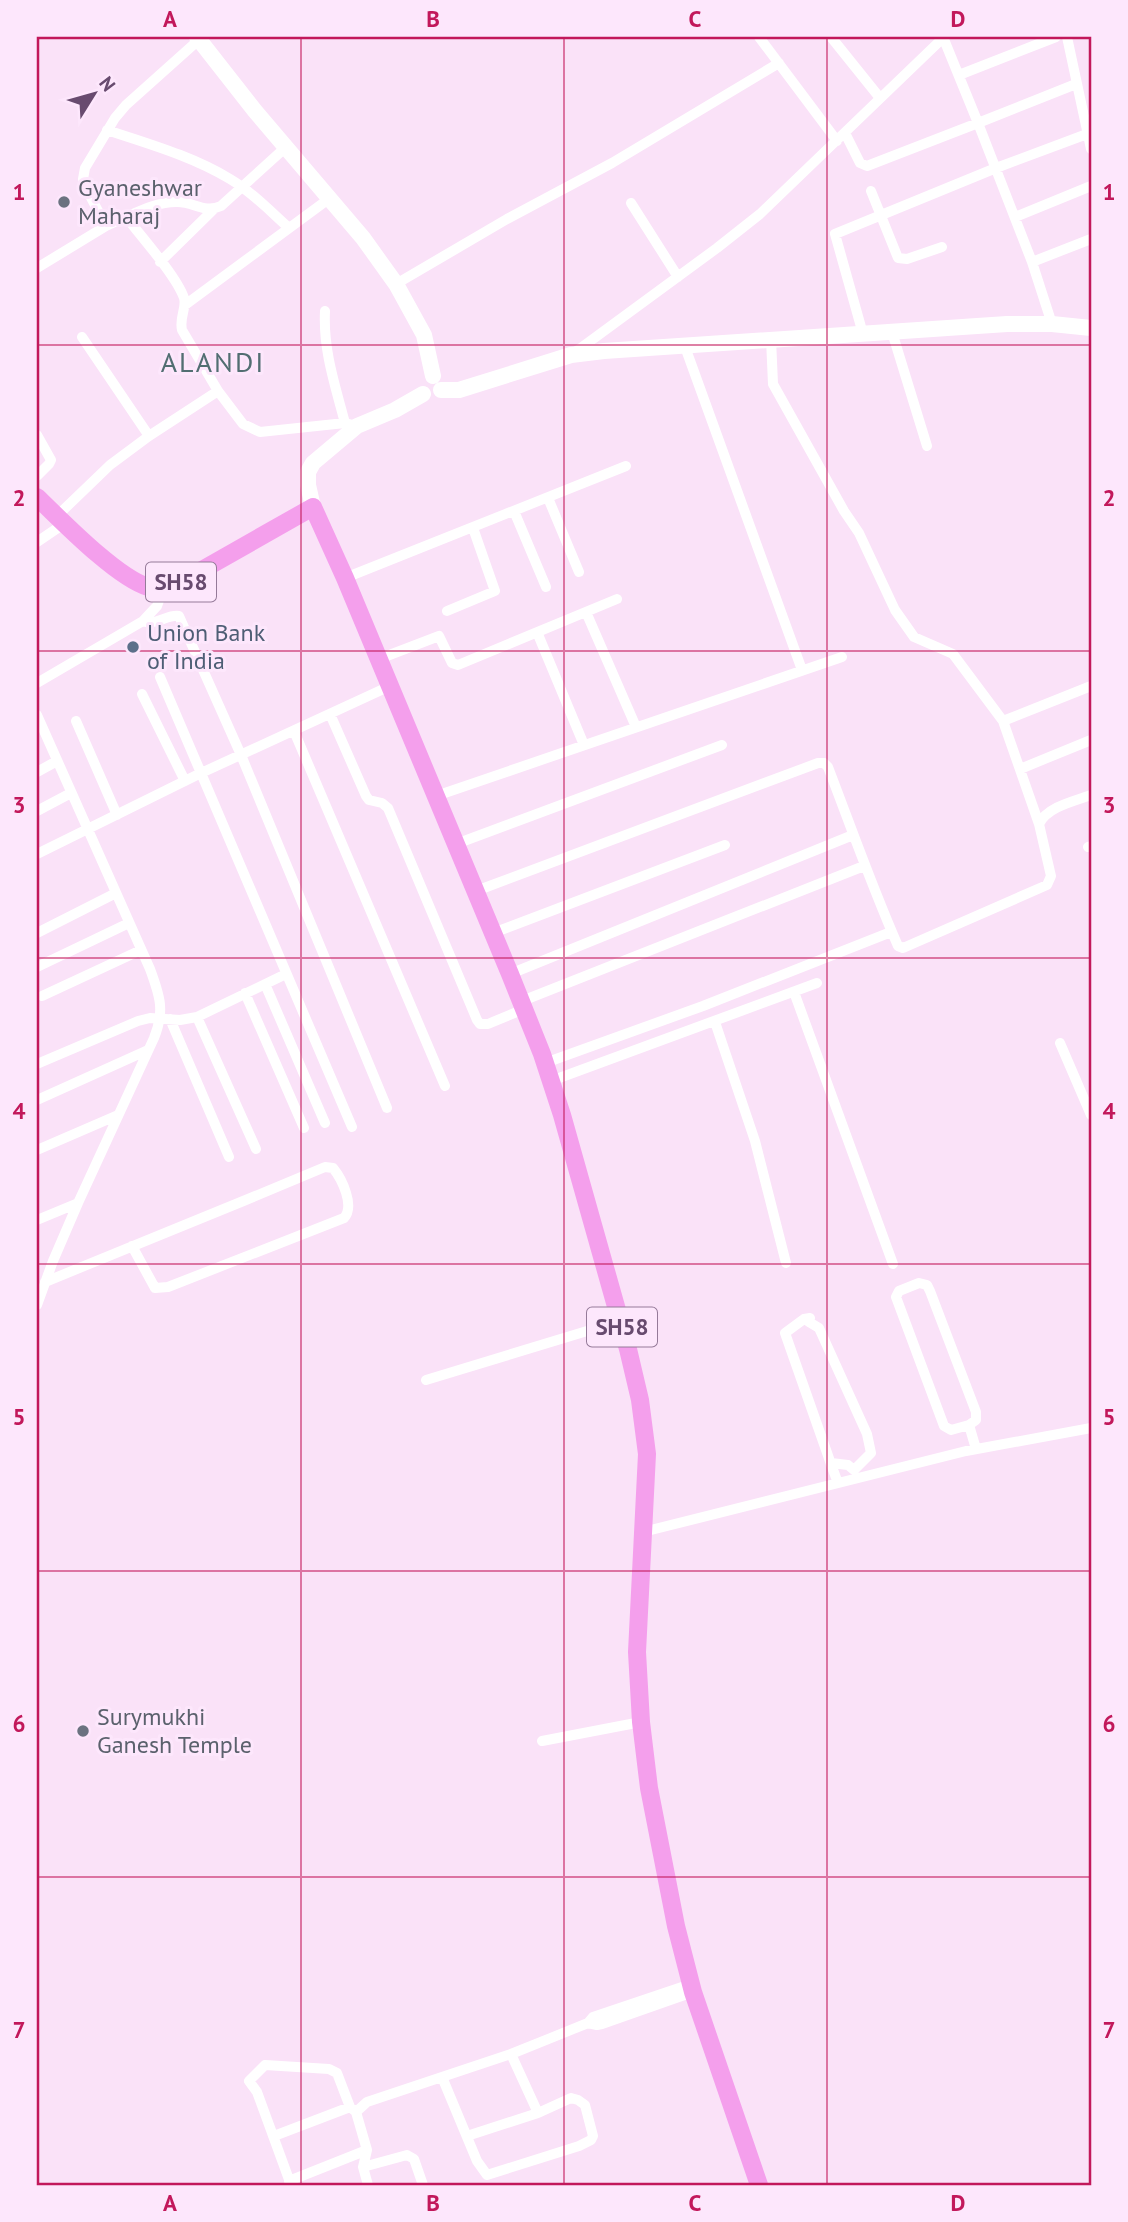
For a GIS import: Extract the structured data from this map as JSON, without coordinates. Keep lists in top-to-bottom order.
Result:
{
  "streets": {
    "main road": ["SH58"]
  },
  "districts": ["ALANDI"],
  "places": ["Gyaneshwar Maharaj", "Union Bank of India", "Surymukhi Ganesh Temple"],
  "north": "top right",
  "grid": {
    "columns": [
      "A",
      "B",
      "C",
      "D"
    ],
    "rows": [
      "1",
      "2",
      "3",
      "4",
      "5",
      "6",
      "7"
    ]
  }
}
